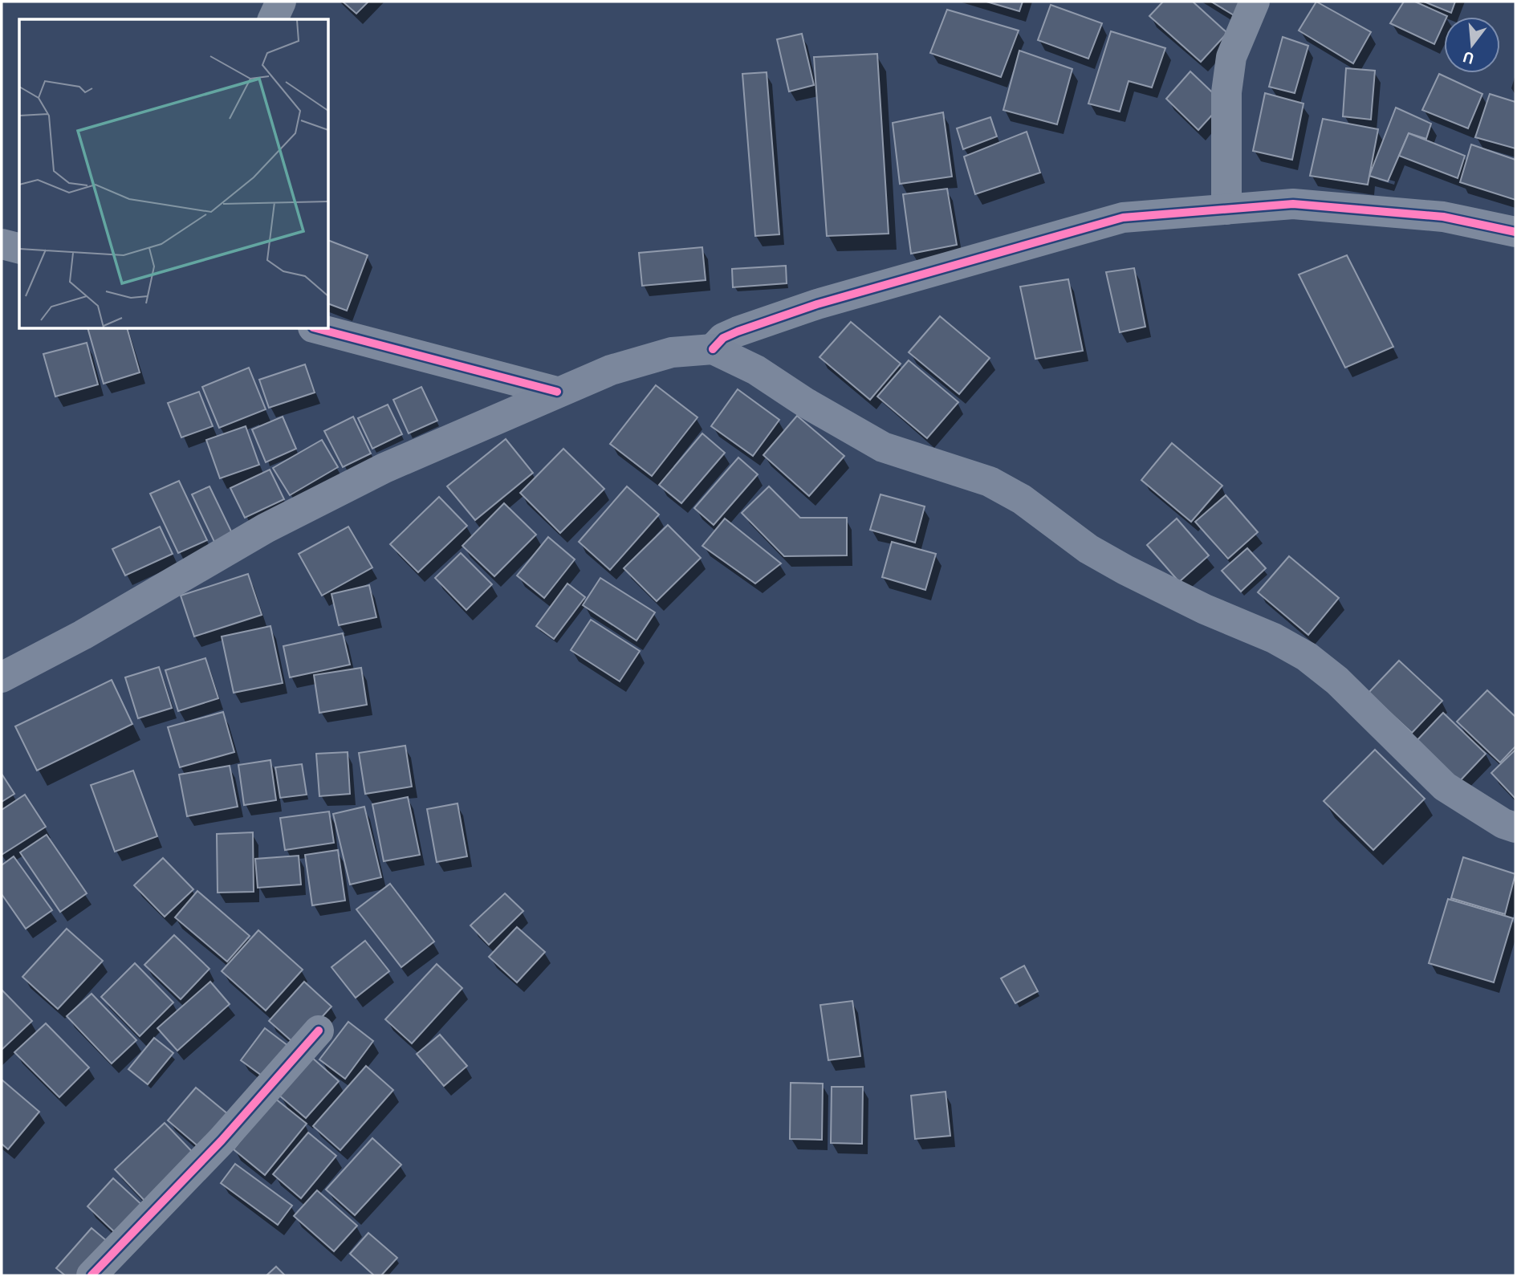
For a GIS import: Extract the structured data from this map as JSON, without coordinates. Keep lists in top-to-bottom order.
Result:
{
  "north": "bottom"
}
